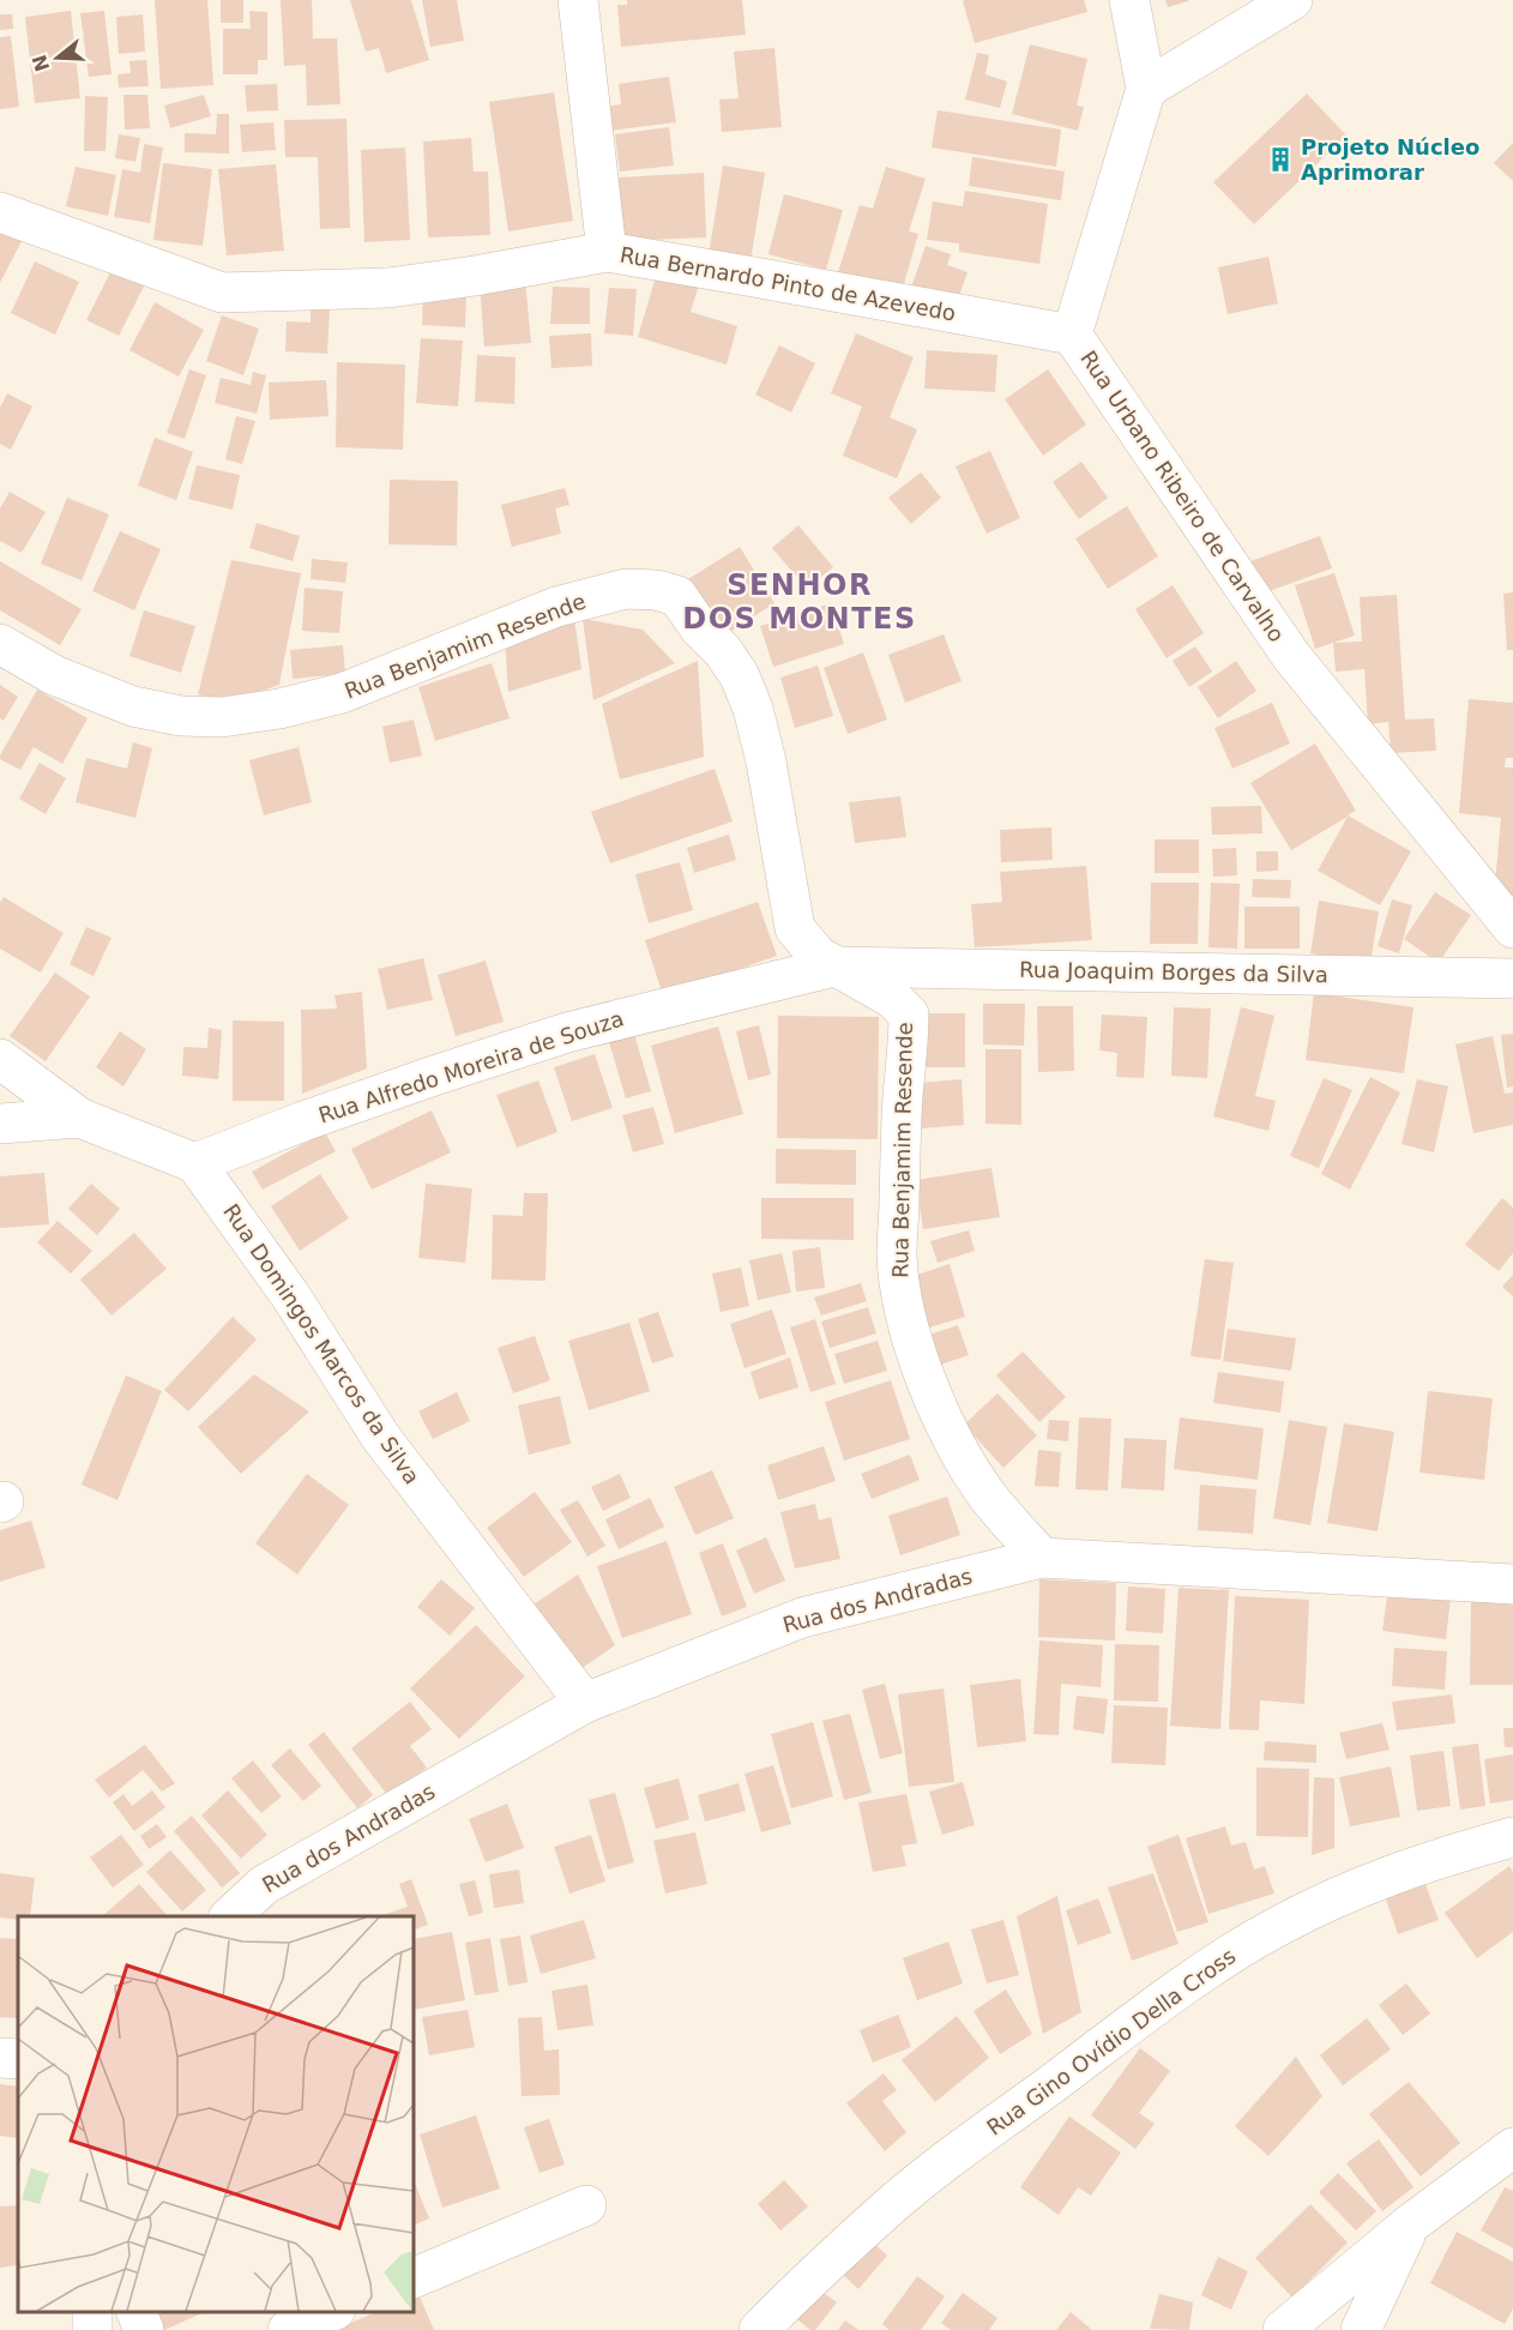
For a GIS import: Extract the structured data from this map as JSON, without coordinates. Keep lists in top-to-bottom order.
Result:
{
  "streets": {
    "street": [
      "Rua Bernardo Pinto de Azevedo",
      "Rua Urbano Ribeiro de Carvalho",
      "Rua Benjamim Resende",
      "Rua Joaquim Borges da Silva",
      "Rua Alfredo Moreira de Souza",
      "Rua Domingos Marcos da Silva",
      "Rua dos Andradas",
      "Rua Gino Ovídio Della Cross"
    ]
  },
  "crossings": [
    ["Rua Bernardo Pinto de Azevedo", "Rua Urbano Ribeiro de Carvalho"],
    ["Rua Benjamim Resende", "Rua Joaquim Borges da Silva"],
    ["Rua Benjamim Resende", "Rua Alfredo Moreira de Souza"],
    ["Rua Benjamim Resende", "Rua dos Andradas"],
    ["Rua Joaquim Borges da Silva", "Rua Alfredo Moreira de Souza"],
    ["Rua Alfredo Moreira de Souza", "Rua Domingos Marcos da Silva"],
    ["Rua Domingos Marcos da Silva", "Rua dos Andradas"]
  ],
  "districts": ["SENHOR DOS MONTES"],
  "places": {
    "building": ["Projeto Núcleo Aprimorar"]
  },
  "north": "left"
}
